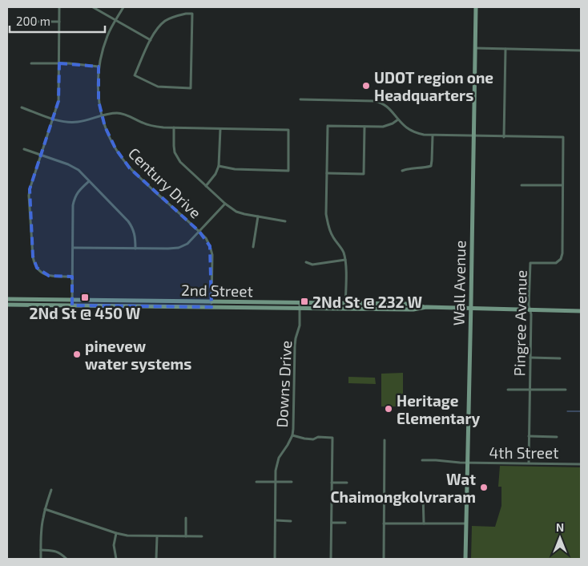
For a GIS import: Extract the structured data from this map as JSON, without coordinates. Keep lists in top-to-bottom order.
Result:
{
  "streets": {
    "main road": ["Wall Avenue", "2nd Street"],
    "street": [
      "Century Drive",
      "Pingree Avenue",
      "Downs Drive",
      "4th Street"
    ]
  },
  "crossings": [
    ["Century Drive", "2nd Street"],
    ["Wall Avenue", "2nd Street"],
    ["Wall Avenue", "4th Street"],
    ["2nd Street", "Pingree Avenue"],
    ["2nd Street", "Downs Drive"],
    ["Pingree Avenue", "4th Street"]
  ],
  "places": {
    "other": [
      "UDOT region one Headquarters",
      "pinevew water systems",
      "Heritage Elementary",
      "Wat Chaimongkolvraram"
    ],
    "transit": ["2Nd St @ 450 W", "2Nd St @ 232 W"]
  },
  "scale_bar": "200 m",
  "north": "top"
}
